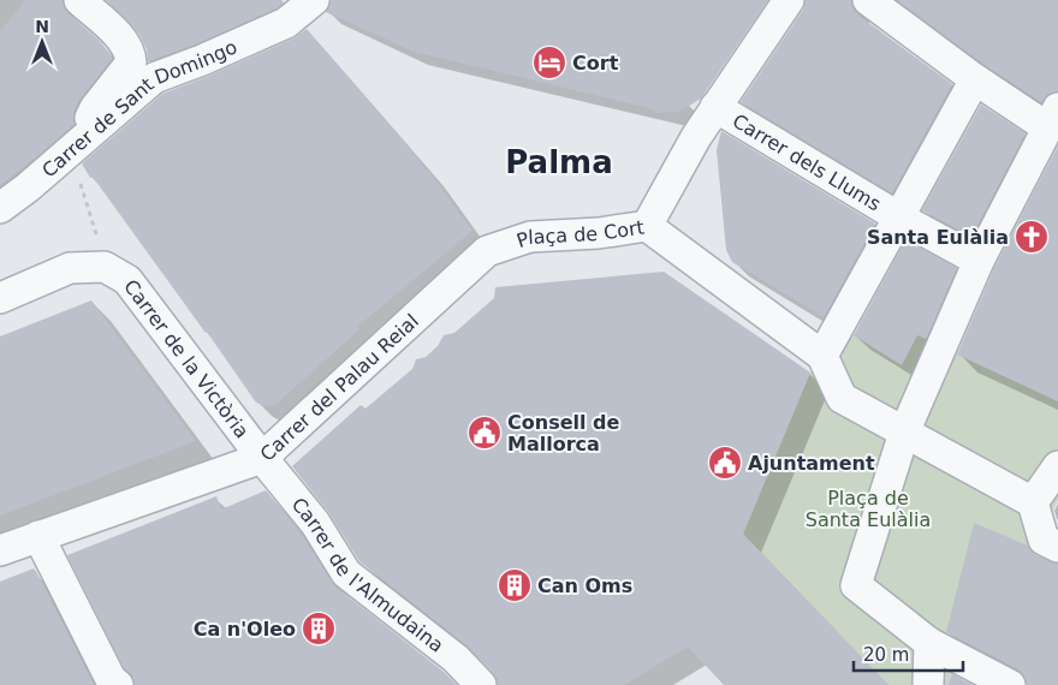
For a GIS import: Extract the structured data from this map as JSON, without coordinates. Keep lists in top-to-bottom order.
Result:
{
  "streets": {
    "street": [
      "Carrer de Sant Domingo",
      "Carrer dels Llums",
      "Plaça de Cort",
      "Carrer de la Victòria",
      "Carrer del Palau Reial",
      "Carrer de l'Almudaina"
    ]
  },
  "crossings": [
    ["Carrer dels Llums", "Plaça de Cort"],
    ["Plaça de Cort", "Carrer del Palau Reial"],
    ["Carrer de la Victòria", "Carrer del Palau Reial"],
    ["Carrer de la Victòria", "Carrer de l'Almudaina"],
    ["Carrer del Palau Reial", "Carrer de l'Almudaina"]
  ],
  "districts": ["Palma"],
  "parks": ["Plaça de Santa Eulàlia"],
  "places": {
    "hotel": ["Cort"],
    "church": ["Santa Eulàlia"],
    "public building": ["Consell de Mallorca", "Ajuntament"],
    "building": ["Can Oms", "Ca n'Oleo"]
  },
  "scale_bar": "20 m",
  "north": "top"
}
